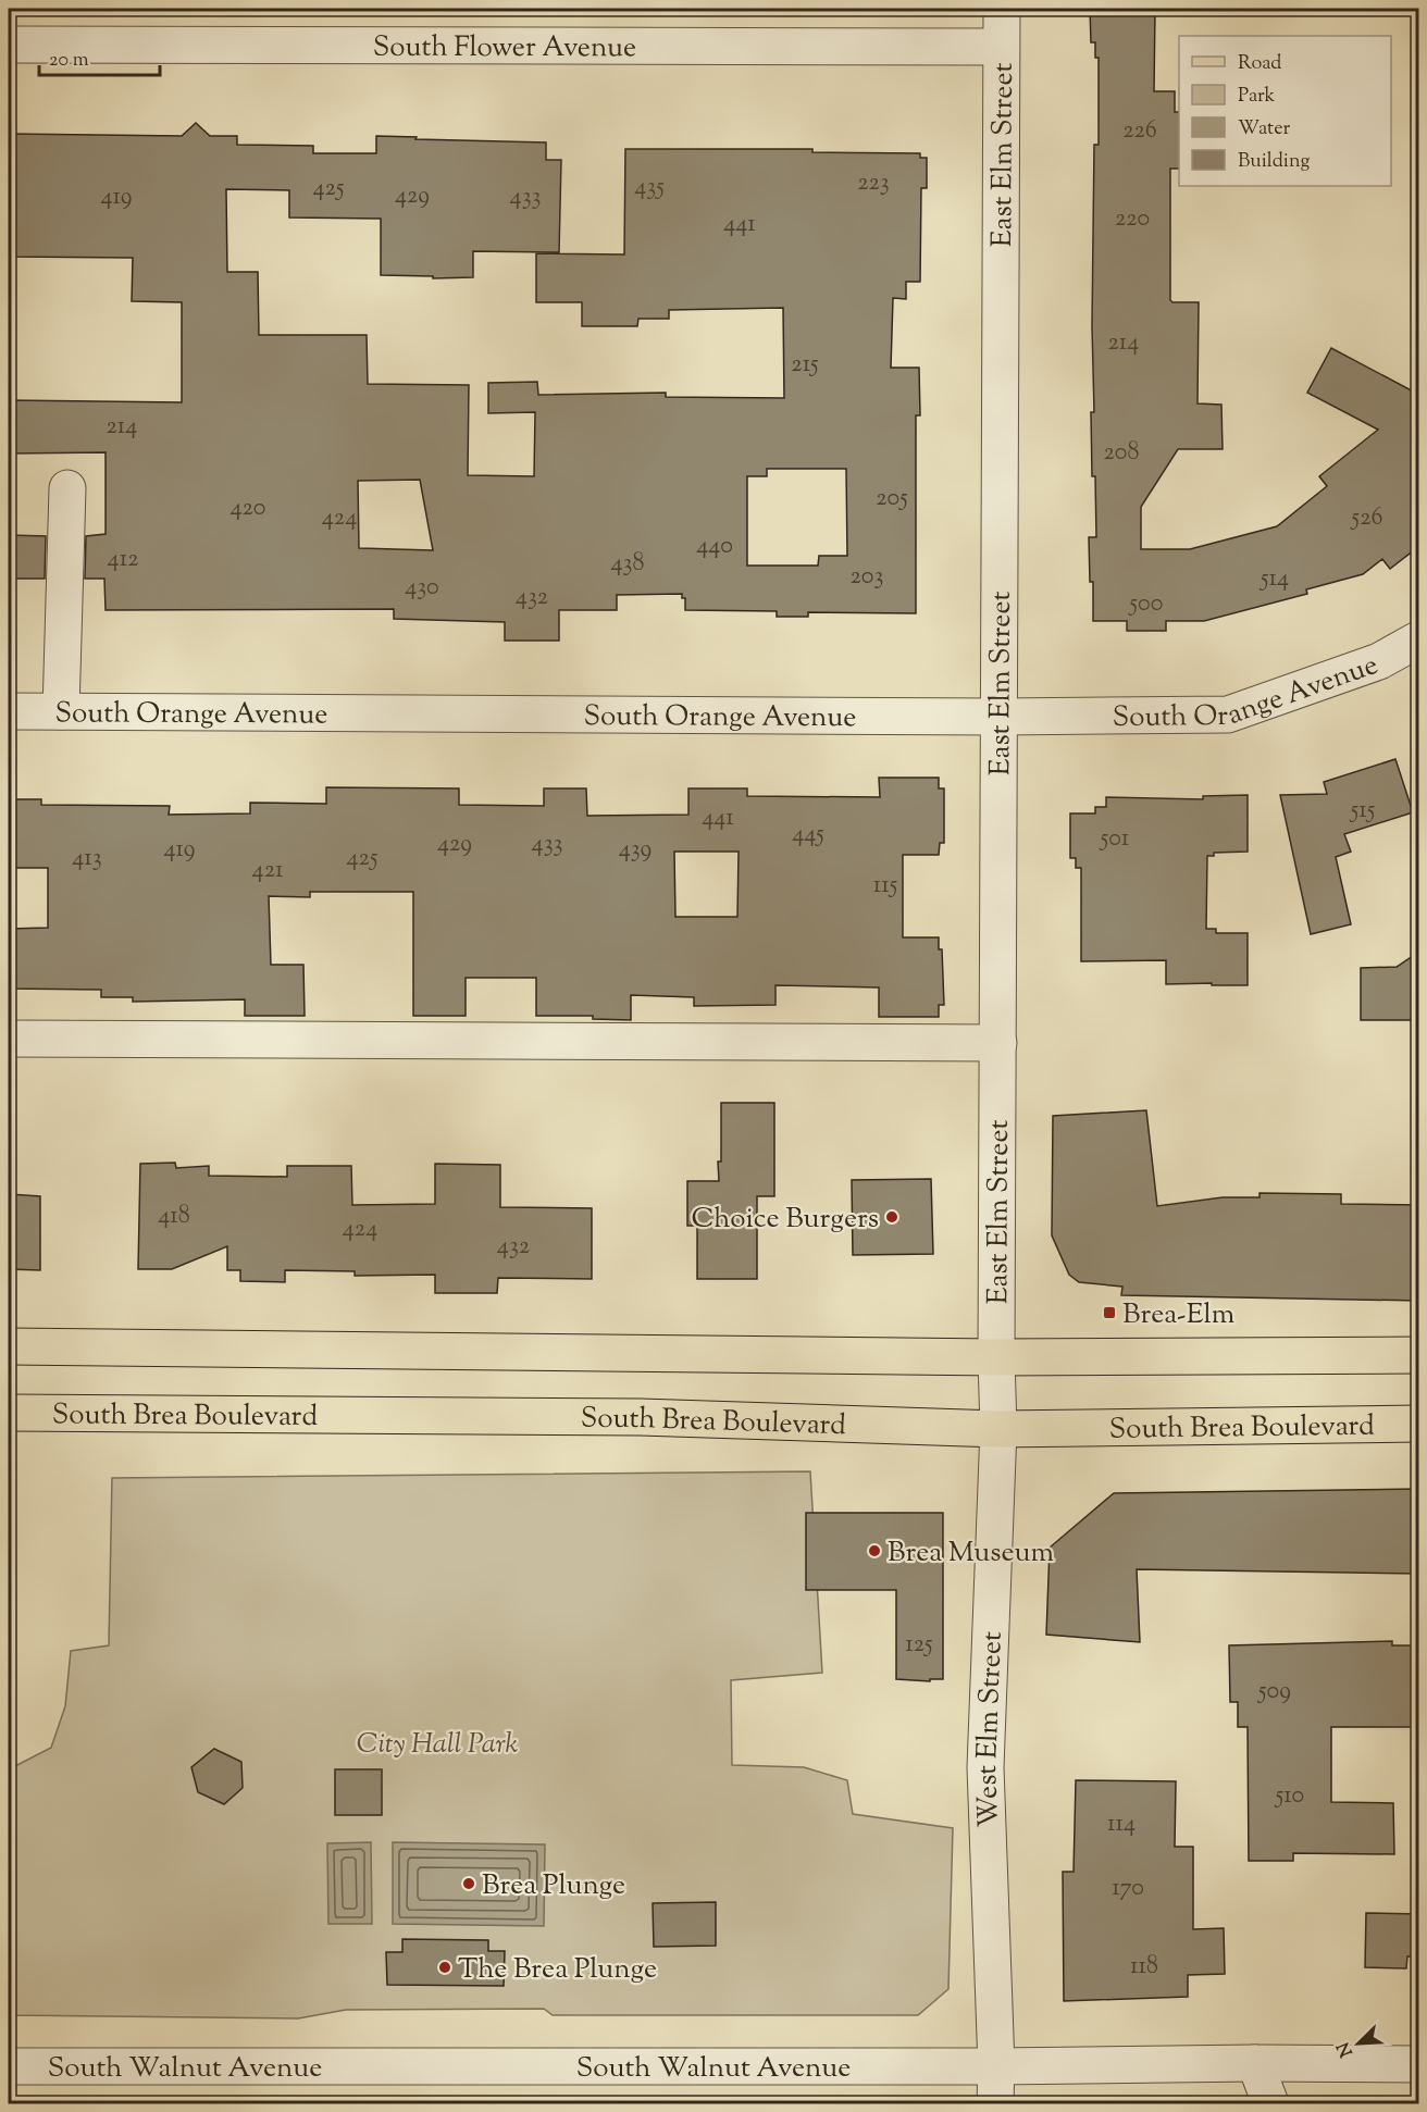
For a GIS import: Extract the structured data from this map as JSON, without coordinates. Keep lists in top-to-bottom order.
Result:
{
  "streets": {
    "main road": ["South Brea Boulevard"],
    "street": [
      "South Flower Avenue",
      "East Elm Street",
      "South Orange Avenue",
      "West Elm Street",
      "South Walnut Avenue"
    ]
  },
  "crossings": [
    ["South Flower Avenue", "East Elm Street"],
    ["East Elm Street", "South Orange Avenue"],
    ["East Elm Street", "West Elm Street"],
    ["South Brea Boulevard", "West Elm Street"],
    ["West Elm Street", "South Walnut Avenue"]
  ],
  "parks": ["City Hall Park"],
  "places": {
    "other": [
      "Choice Burgers",
      "Brea Museum",
      "Brea Plunge",
      "The Brea Plunge"
    ],
    "transit": ["Brea-Elm"]
  },
  "house_numbers": [
    "226",
    "223",
    "435",
    "425",
    "429",
    "419",
    "433",
    "220",
    "441",
    "214",
    "215",
    "214",
    "208",
    "205",
    "420",
    "424",
    "526",
    "440",
    "412",
    "438",
    "203",
    "514",
    "430",
    "432",
    "500",
    "515",
    "441",
    "445",
    "501",
    "429",
    "433",
    "419",
    "439",
    "413",
    "425",
    "421",
    "115",
    "418",
    "424",
    "432",
    "125",
    "509",
    "510",
    "114",
    "170",
    "118"
  ],
  "legend": [
    "Road",
    "Park",
    "Water",
    "Building"
  ],
  "scale_bar": "20 m",
  "north": "bottom left"
}
